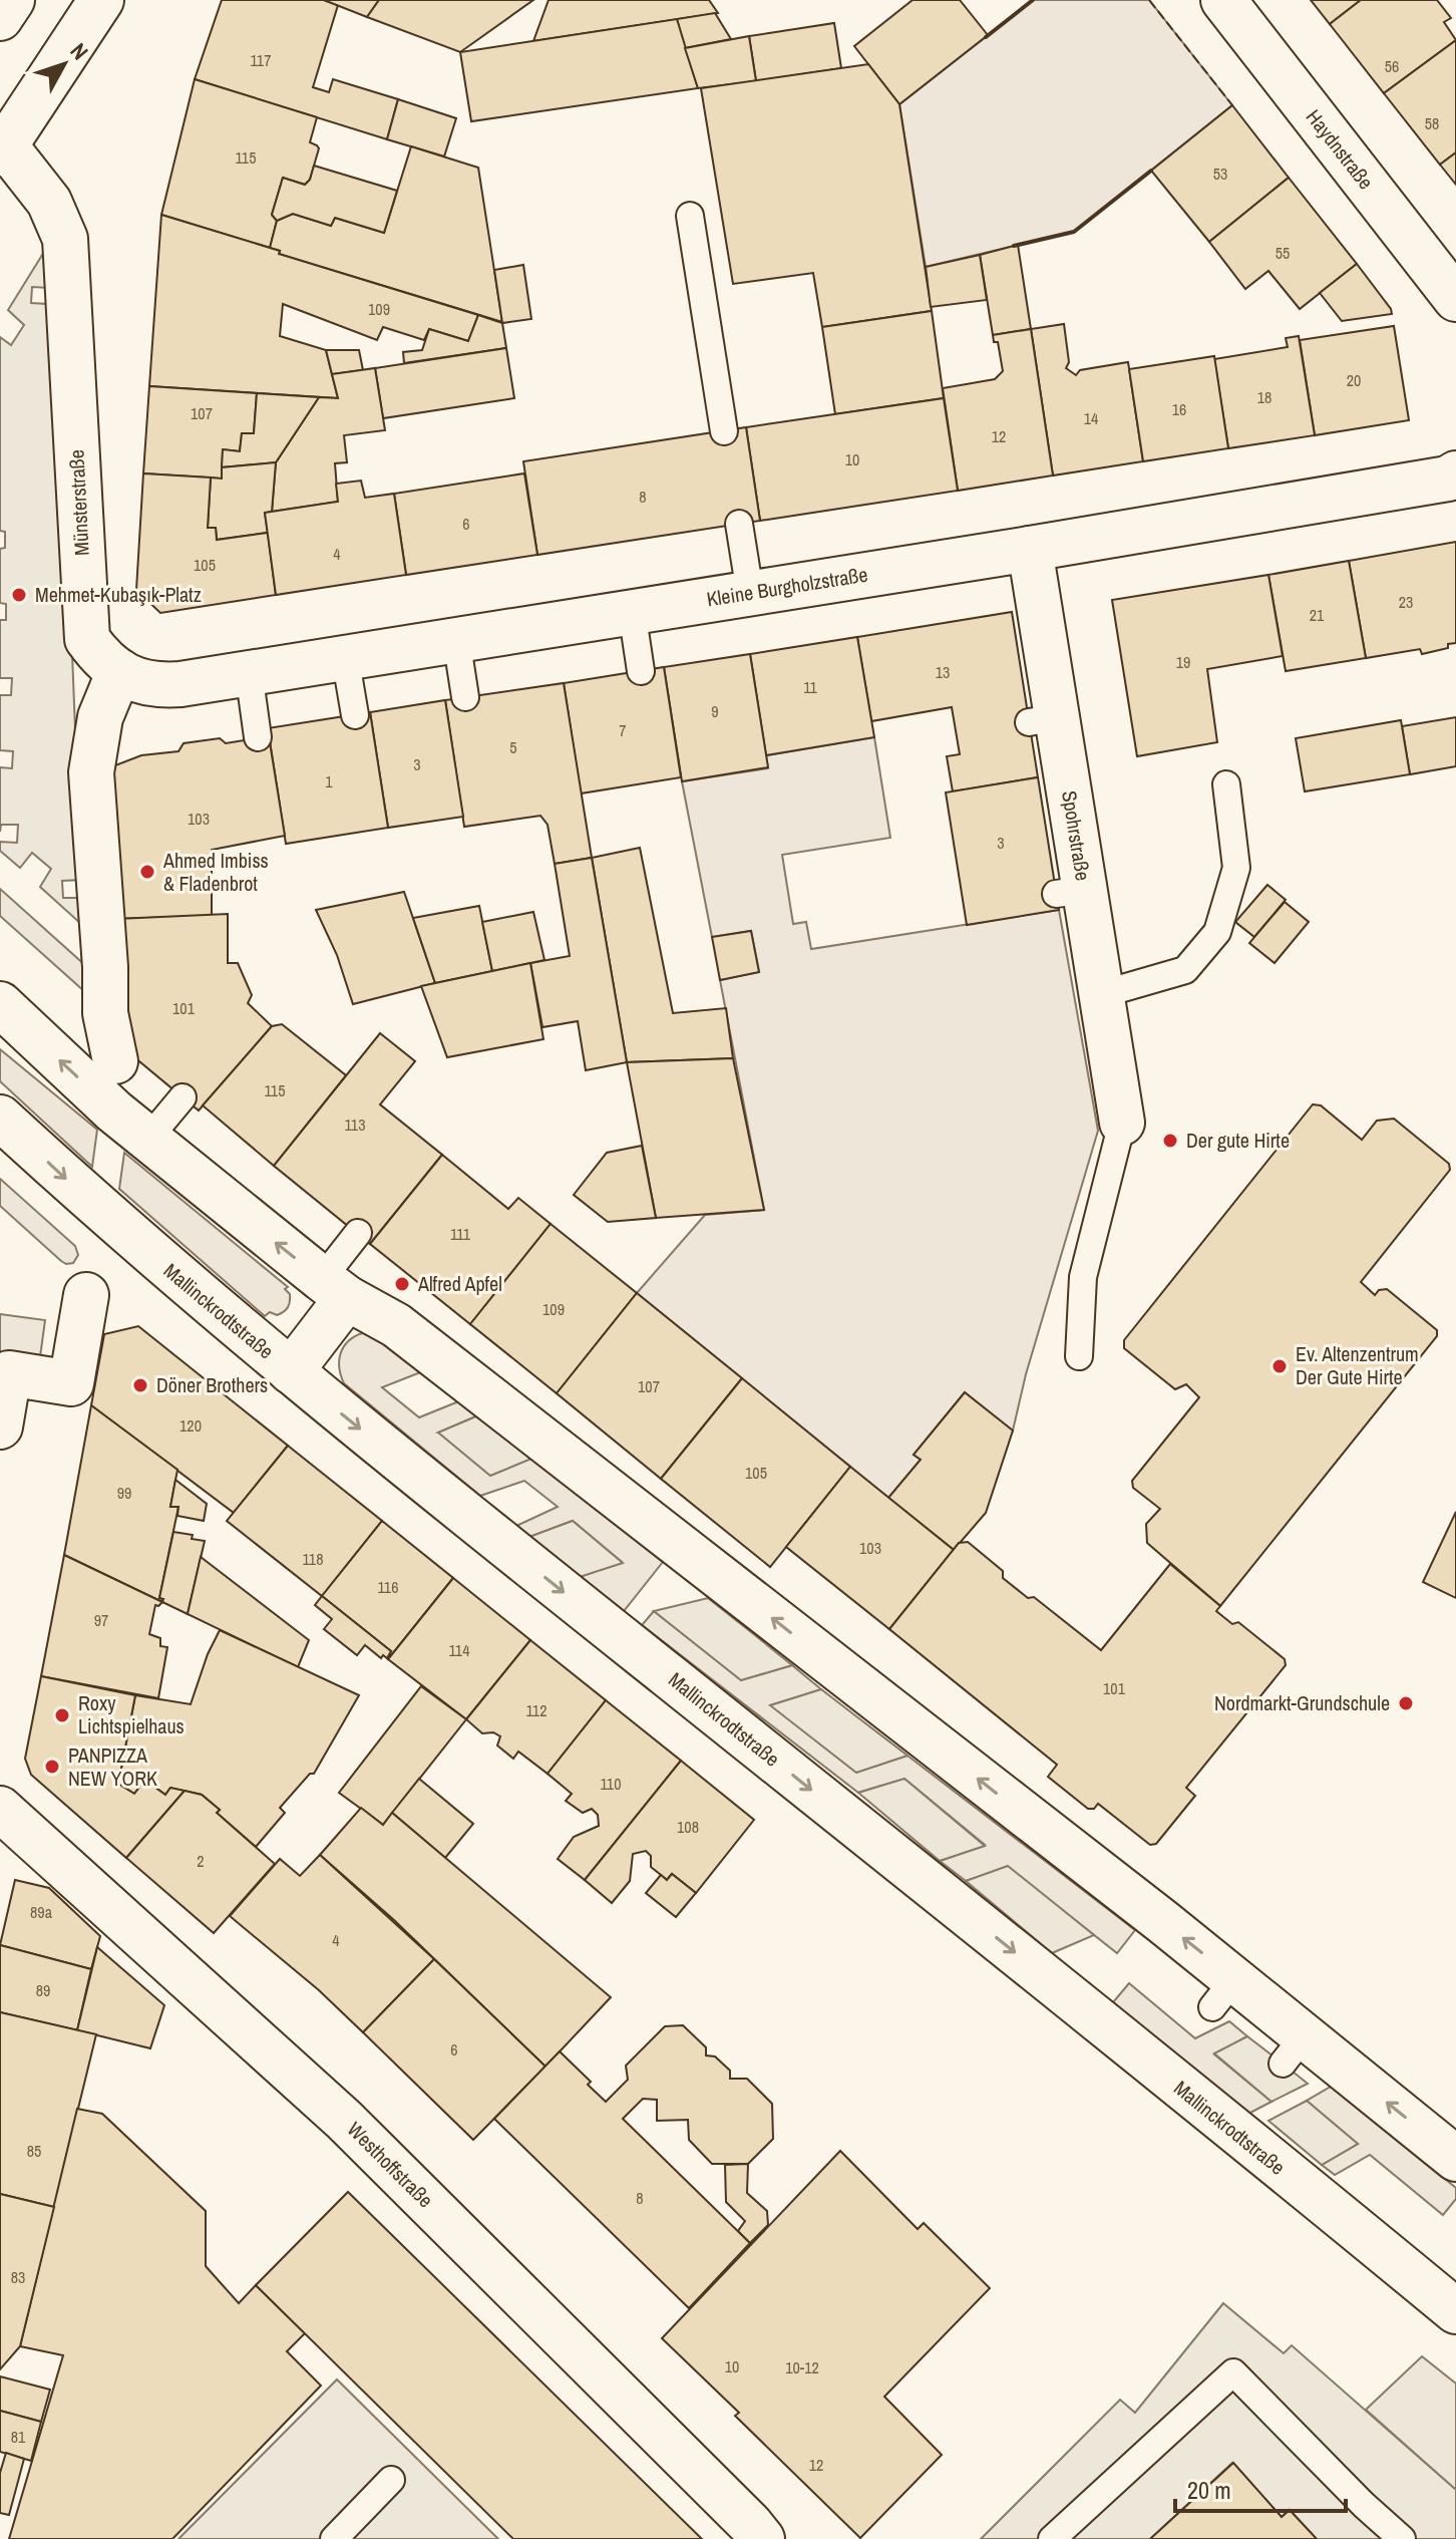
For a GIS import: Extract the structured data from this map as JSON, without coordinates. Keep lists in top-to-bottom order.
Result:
{
  "streets": {
    "street": [
      "Haydnstraße",
      "Münsterstraße",
      "Kleine Burgholzstraße",
      "Spohrstraße",
      "Mallinckrodtstraße",
      "Westhoffstraße"
    ]
  },
  "crossings": [
    ["Münsterstraße", "Kleine Burgholzstraße"],
    ["Kleine Burgholzstraße", "Spohrstraße"]
  ],
  "places": [
    "Mehmet-Kubaşık-Platz",
    "Ahmed Imbiss & Fladenbrot",
    "Der gute Hirte",
    "Alfred Apfel",
    "Ev. Altenzentrum Der Gute Hirte",
    "Döner Brothers",
    "Nordmarkt-Grundschule",
    "Roxy Lichtspielhaus",
    "PANPIZZA NEW YORK"
  ],
  "house_numbers": [
    "117",
    "56",
    "58",
    "115",
    "53",
    "55",
    "109",
    "20",
    "18",
    "16",
    "107",
    "14",
    "12",
    "10",
    "8",
    "6",
    "4",
    "105",
    "23",
    "21",
    "19",
    "13",
    "11",
    "9",
    "7",
    "5",
    "3",
    "1",
    "103",
    "3",
    "101",
    "115",
    "113",
    "111",
    "109",
    "107",
    "120",
    "105",
    "99",
    "103",
    "118",
    "116",
    "97",
    "114",
    "101",
    "112",
    "110",
    "108",
    "2",
    "89a",
    "4",
    "89",
    "6",
    "85",
    "8",
    "83",
    "10",
    "10-12",
    "81",
    "12"
  ],
  "scale_bar": "20 m",
  "north": "top right"
}
